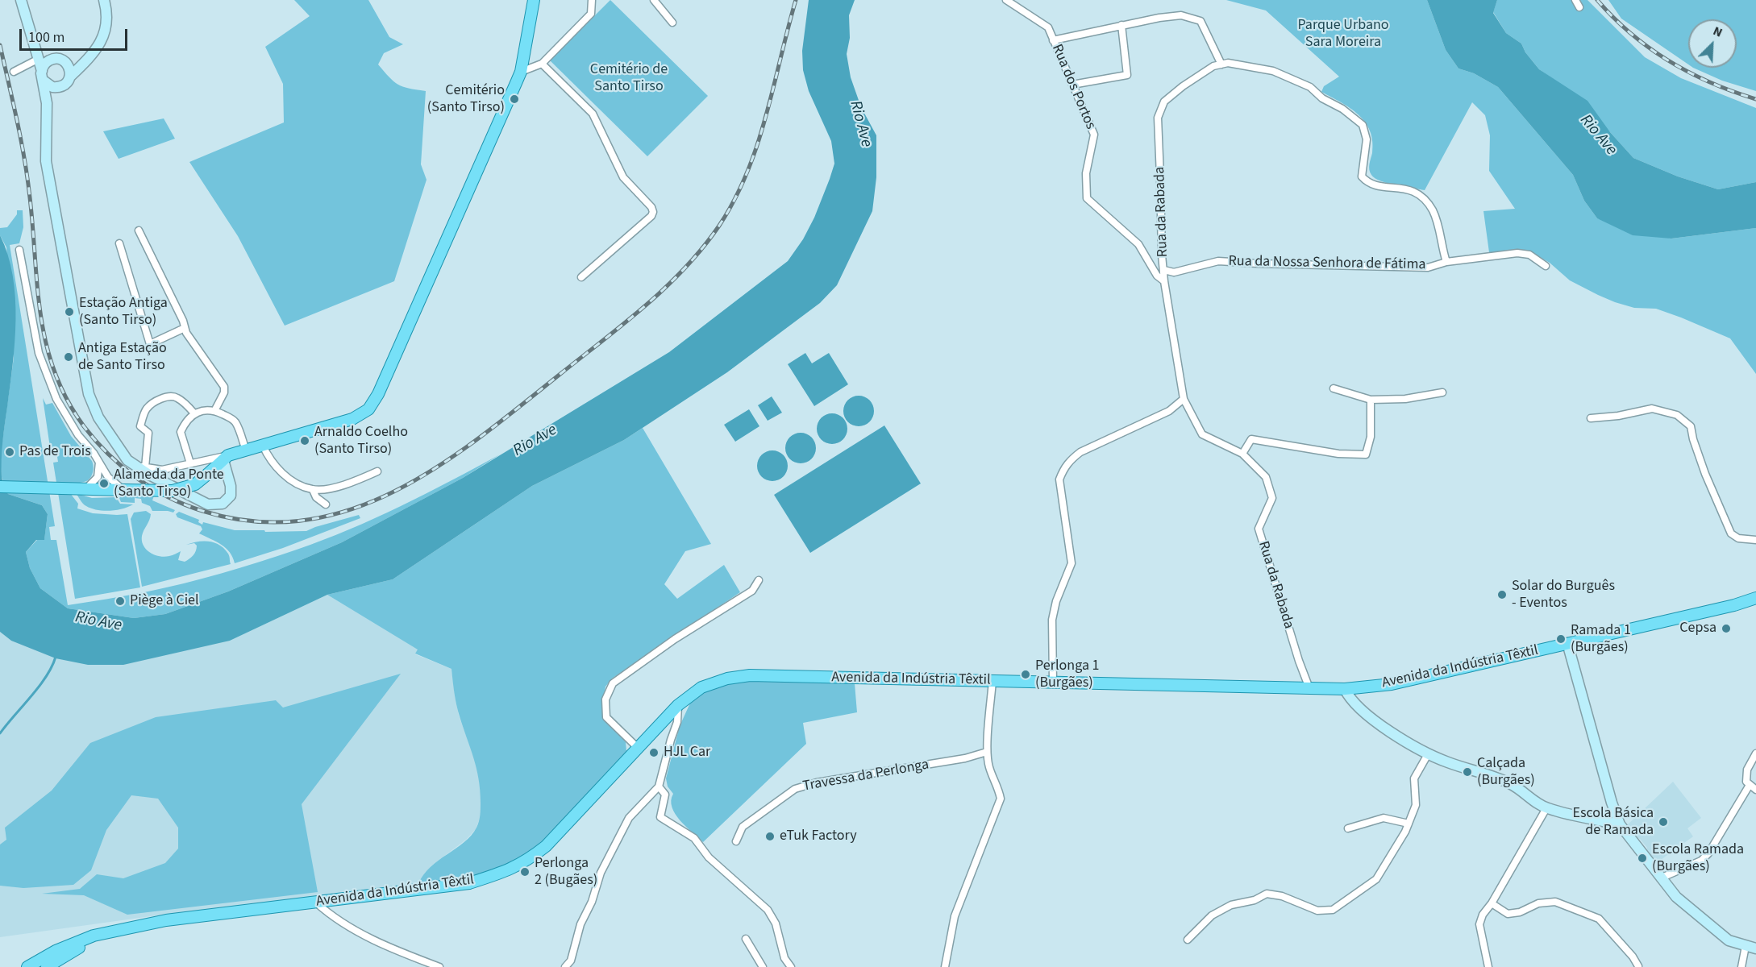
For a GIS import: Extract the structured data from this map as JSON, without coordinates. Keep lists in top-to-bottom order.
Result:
{
  "streets": {
    "main road": ["Avenida da Indústria Têxtil"],
    "street": [
      "Rua dos Portos",
      "Rua da Rabada",
      "Rua da Nossa Senhora de Fátima",
      "Travessa da Perlonga"
    ]
  },
  "crossings": [
    ["Rua dos Portos", "Rua da Rabada"],
    ["Rua da Rabada", "Rua da Nossa Senhora de Fátima"],
    ["Rua da Rabada", "Avenida da Indústria Têxtil"]
  ],
  "water": ["Rio Ave"],
  "parks": ["Parque Urbano Sara Moreira", "Cemitério de Santo Tirso"],
  "places": [
    "Cemitério (Santo Tirso)",
    "Estação Antiga (Santo Tirso)",
    "Antiga Estação de Santo Tirso",
    "Arnaldo Coelho (Santo Tirso)",
    "Pas de Trois",
    "Alameda da Ponte (Santo Tirso)",
    "Solar do Burguês - Eventos",
    "Piège à Ciel",
    "Cepsa",
    "Ramada 1 (Burgães)",
    "Perlonga 1 (Burgães)",
    "HJL Car",
    "Calçada (Burgães)",
    "Escola Básica de Ramada",
    "eTuk Factory",
    "Escola Ramada (Burgães)",
    "Perlonga 2 (Bugães)"
  ],
  "scale_bar": "100 m",
  "north": "top right"
}
